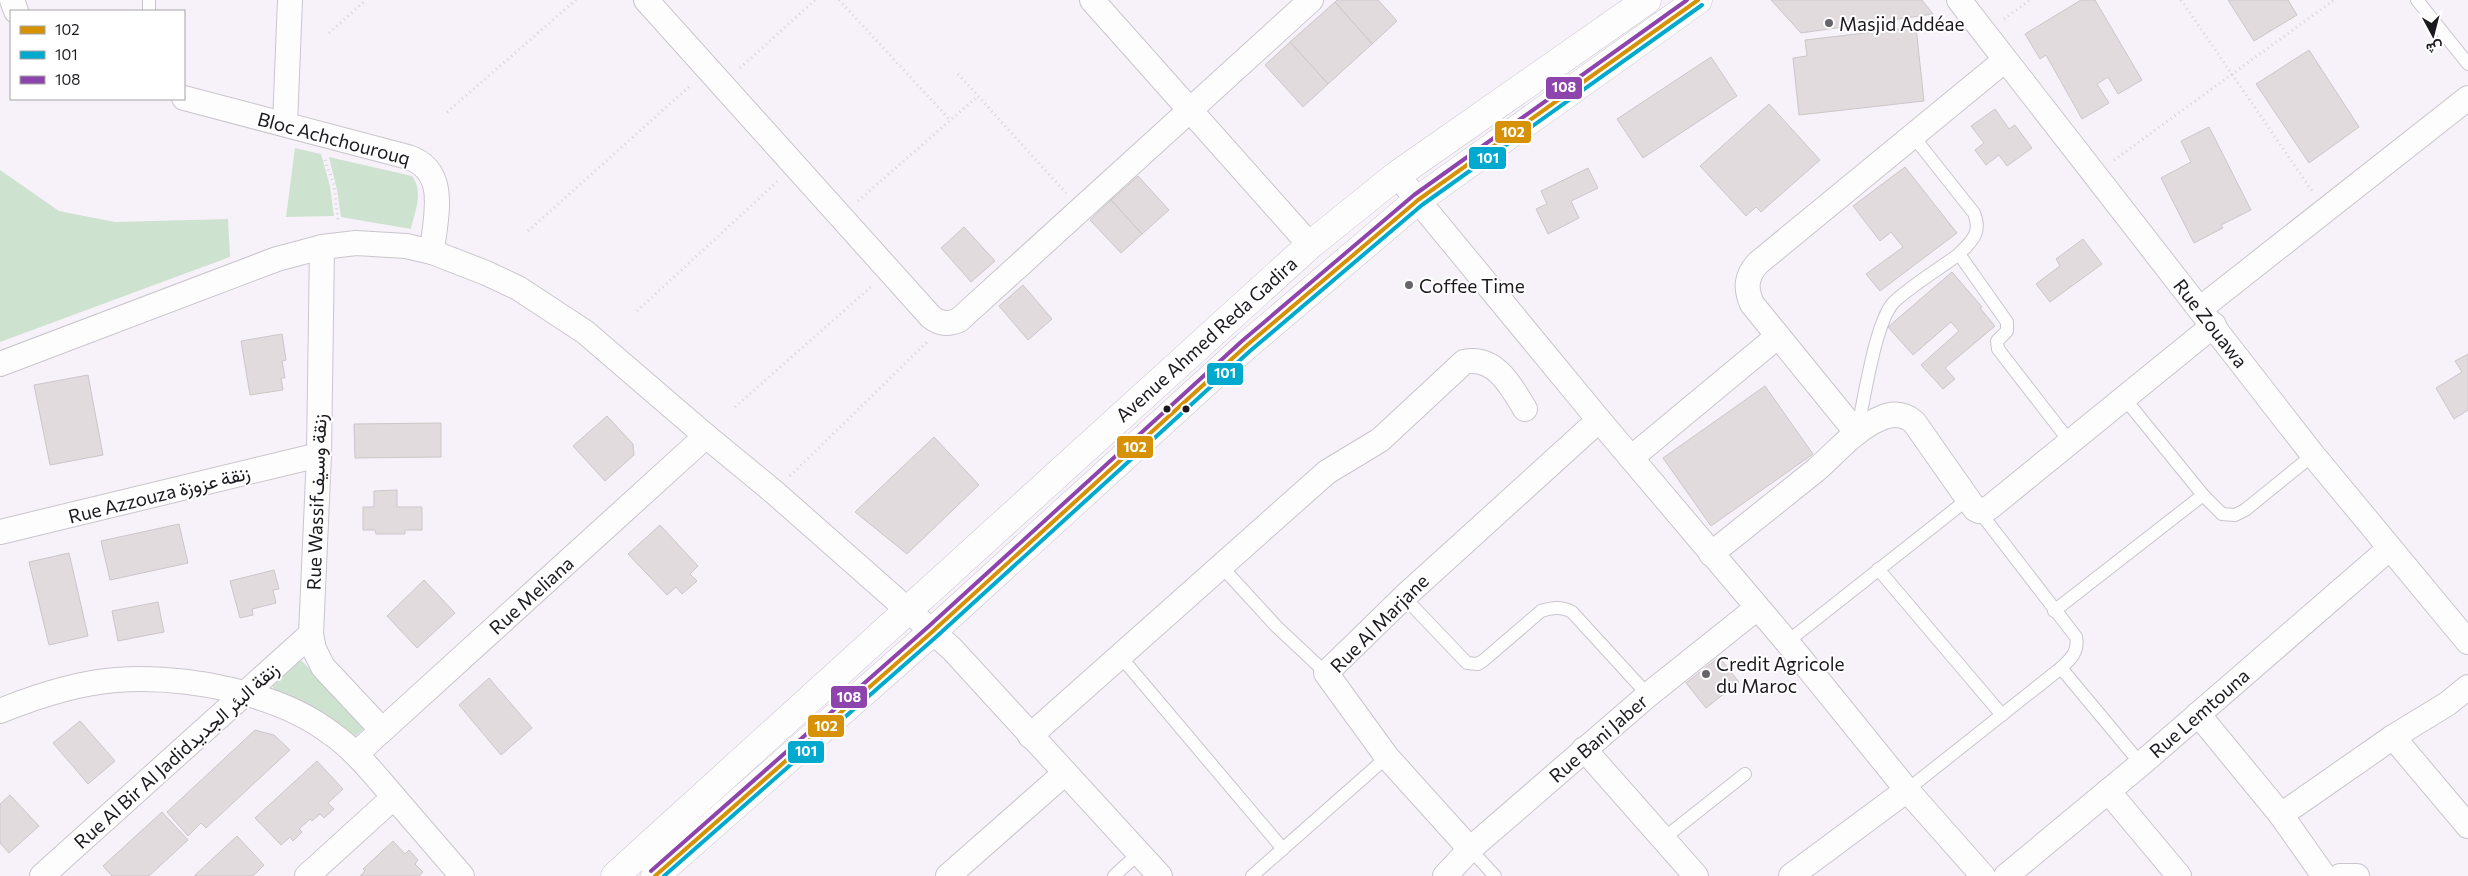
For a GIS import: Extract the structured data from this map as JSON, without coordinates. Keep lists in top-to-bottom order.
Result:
{
  "streets": {
    "main road": ["Avenue Ahmed Reda Gadira"],
    "street": [
      "Bloc Achchourouq",
      "Rue Zouawa",
      "Rue Azzouza زنقة عزوزة",
      "Rue Wassifزنقة وسيف",
      "Rue Meliana",
      "Rue Al Marjane",
      "Rue Lemtouna",
      "Rue Bani Jaber",
      "Rue Al Bir Al Jadidزنقة البئر الجديد"
    ]
  },
  "crossings": [
    ["Rue Zouawa", "Rue Lemtouna"],
    ["Rue Azzouza زنقة عزوزة", "Rue Wassifزنقة وسيف"],
    ["Rue Wassifزنقة وسيف", "Rue Meliana"],
    ["Rue Wassifزنقة وسيف", "Rue Al Bir Al Jadidزنقة البئر الجديد"],
    ["Rue Al Marjane", "Rue Bani Jaber"]
  ],
  "places": ["Masjid Addéae", "Coffee Time", "Credit Agricole du Maroc"],
  "lines": ["transit line 102", "transit line 108", "transit line 101"],
  "legend": ["102", "101", "108"],
  "north": "bottom"
}
